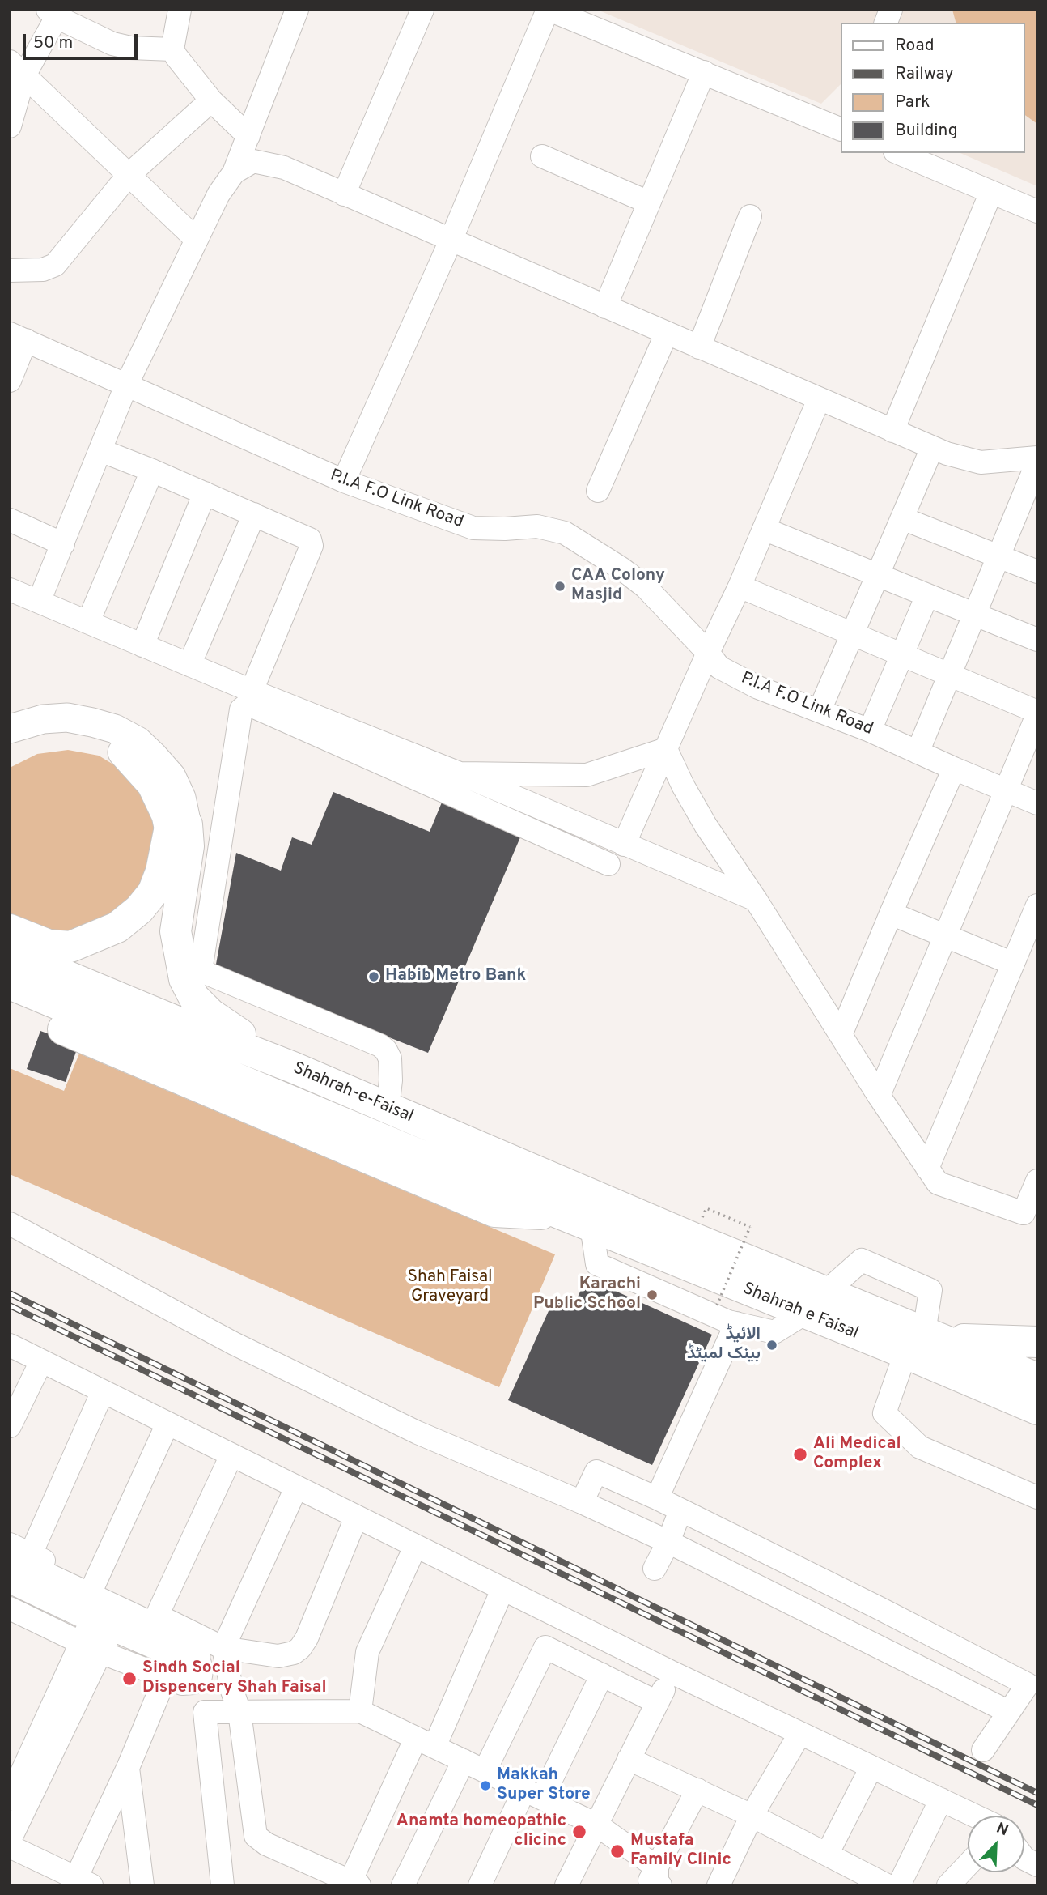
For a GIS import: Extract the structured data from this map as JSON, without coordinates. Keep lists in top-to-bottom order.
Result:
{
  "streets": {
    "highway": ["Shahrah-e-Faisal", "Shahrah e Faisal"],
    "street": ["P.I.A F.O Link Road"]
  },
  "crossings": [
    ["Shahrah-e-Faisal", "Shahrah e Faisal"]
  ],
  "parks": ["Shah Faisal Graveyard"],
  "places": [
    "CAA Colony Masjid",
    "Habib Metro Bank",
    "Karachi Public School",
    "الائیڈ بینک لمیٹڈ",
    "Ali Medical Complex",
    "Sindh Social Dispencery Shah Faisal",
    "Makkah Super Store",
    "Anamta homeopathic clicinc",
    "Mustafa Family Clinic"
  ],
  "legend": [
    "Road",
    "Railway",
    "Park",
    "Building"
  ],
  "scale_bar": "50 m",
  "north": "top right"
}
